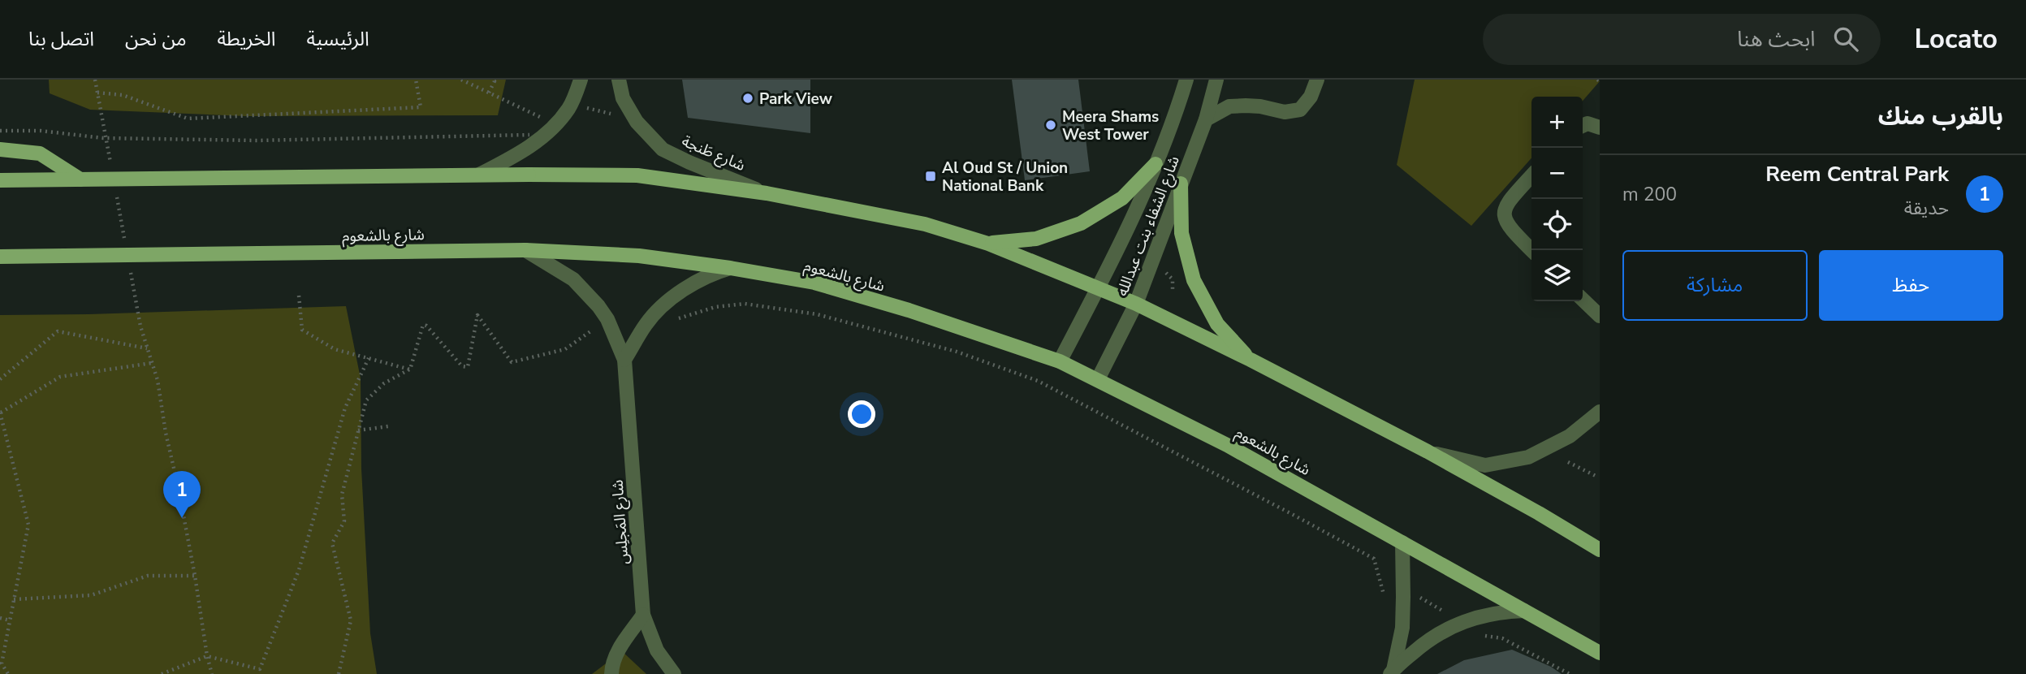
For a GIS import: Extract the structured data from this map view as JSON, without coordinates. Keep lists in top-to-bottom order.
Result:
{
  "streets": {
    "main road": ["شارع بالشعوم"],
    "street": ["شارع طَنجة", "شارع الشفاء بنت عبدالله", "شارع المَجلِس"]
  },
  "crossings": [
    ["شارع الشفاء بنت عبدالله", "شارع بالشعوم"],
    ["شارع بالشعوم", "شارع المَجلِس"]
  ],
  "places": {
    "other": ["Park View", "Meera Shams West Tower"],
    "transit": ["Al Oud St / Union National Bank"]
  },
  "page": {
    "header": "Locato",
    "search": "ابحث هنا",
    "nav": [
      "الرئيسية",
      "الخريطة",
      "من نحن",
      "اتصل بنا"
    ],
    "heading": "بالقرب منك",
    "map_buttons": ["+", "−"],
    "list": [
      {
        "mark": "1",
        "name": "Reem Central Park",
        "note": "حديقة",
        "value": "200 m"
      }
    ],
    "buttons": ["حفظ", "مشاركة"],
    "pins": "1"
  }
}
